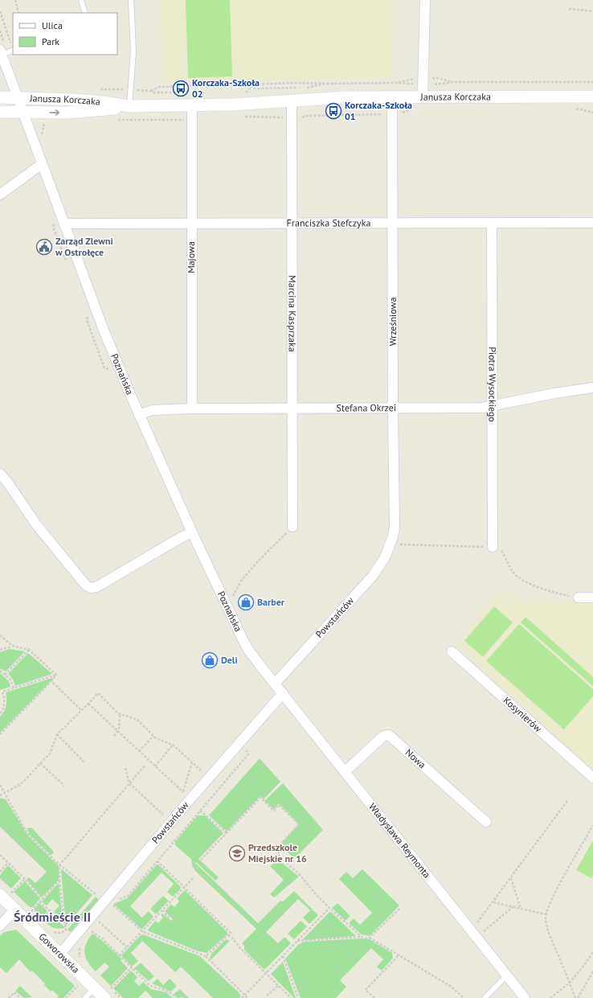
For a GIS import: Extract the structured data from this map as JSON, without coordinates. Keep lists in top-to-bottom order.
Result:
{
  "streets": {
    "street": [
      "Janusza Korczaka",
      "Franciszka Stefczyka",
      "Majowa",
      "Marcina Kasprzaka",
      "Wrześniowa",
      "Poznańska",
      "Piotra Wysockiego",
      "Stefana Okrzei",
      "Powstańców",
      "Kosynierów",
      "Nowa",
      "Władysława Reymonta",
      "Goworowska"
    ]
  },
  "crossings": [
    ["Janusza Korczaka", "Majowa"],
    ["Janusza Korczaka", "Marcina Kasprzaka"],
    ["Janusza Korczaka", "Wrześniowa"],
    ["Janusza Korczaka", "Poznańska"],
    ["Franciszka Stefczyka", "Majowa"],
    ["Franciszka Stefczyka", "Marcina Kasprzaka"],
    ["Franciszka Stefczyka", "Wrześniowa"],
    ["Franciszka Stefczyka", "Poznańska"],
    ["Franciszka Stefczyka", "Piotra Wysockiego"],
    ["Majowa", "Stefana Okrzei"],
    ["Marcina Kasprzaka", "Stefana Okrzei"],
    ["Wrześniowa", "Stefana Okrzei"],
    ["Wrześniowa", "Powstańców"],
    ["Poznańska", "Stefana Okrzei"],
    ["Poznańska", "Powstańców"],
    ["Poznańska", "Władysława Reymonta"],
    ["Piotra Wysockiego", "Stefana Okrzei"],
    ["Powstańców", "Władysława Reymonta"],
    ["Powstańców", "Goworowska"],
    ["Nowa", "Władysława Reymonta"]
  ],
  "districts": ["Śródmieście II"],
  "places": {
    "bus stop": ["Korczaka-Szkoła 02", "Korczaka-Szkoła 01"],
    "public building": ["Zarząd Zlewni w Ostrołęce"],
    "shop": ["Barber", "Deli"],
    "school or university": ["Przedszkole Miejskie nr 16"]
  },
  "legend": ["Ulica", "Park"]
}
